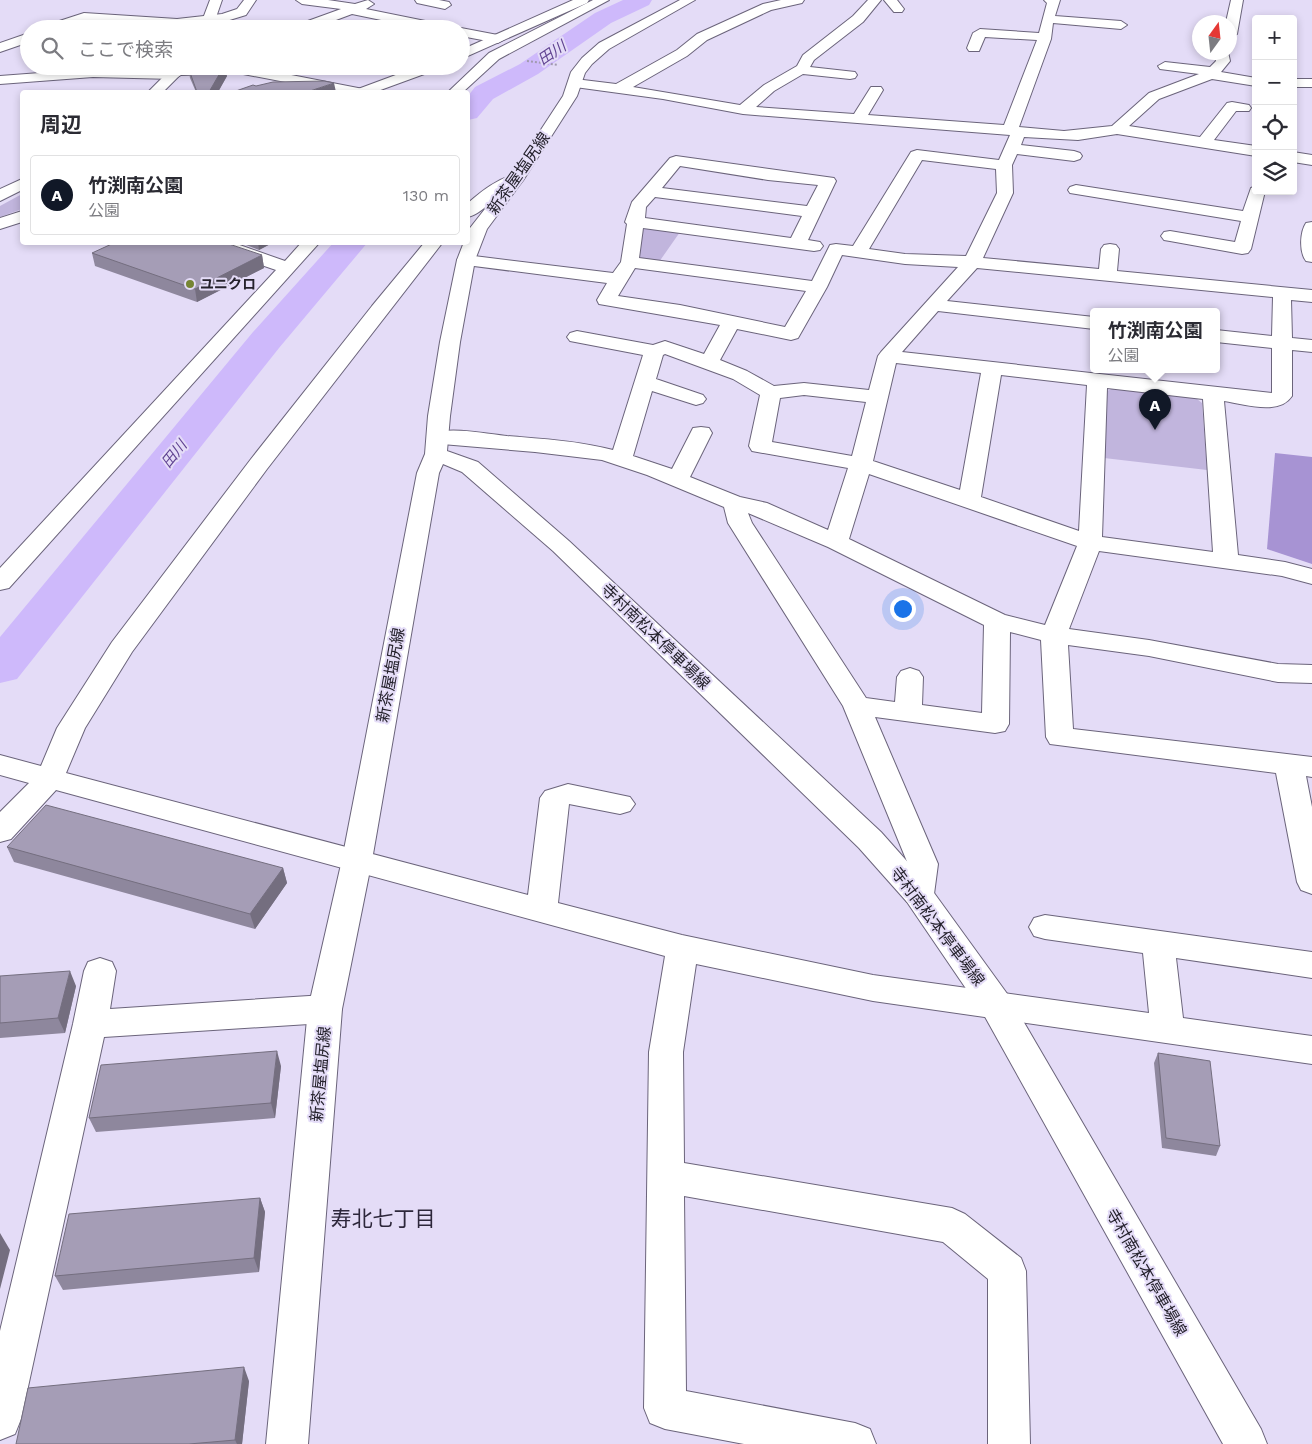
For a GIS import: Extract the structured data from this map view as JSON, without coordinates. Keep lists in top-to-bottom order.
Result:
{
  "streets": {
    "main road": ["新茶屋塩尻線", "寺村南松本停車場線"]
  },
  "crossings": [
    ["新茶屋塩尻線", "寺村南松本停車場線"]
  ],
  "districts": ["寿北七丁目"],
  "water": ["田川"],
  "places": ["ユニクロ"],
  "north": "top",
  "page": {
    "map_buttons": ["+", "−"],
    "search": "ここで検索",
    "heading": "周辺",
    "list": [
      {
        "mark": "A",
        "name": "竹渕南公園",
        "note": "公園",
        "value": "130 m"
      }
    ],
    "popup": ["竹渕南公園", "公園"],
    "pins": "A"
  }
}
